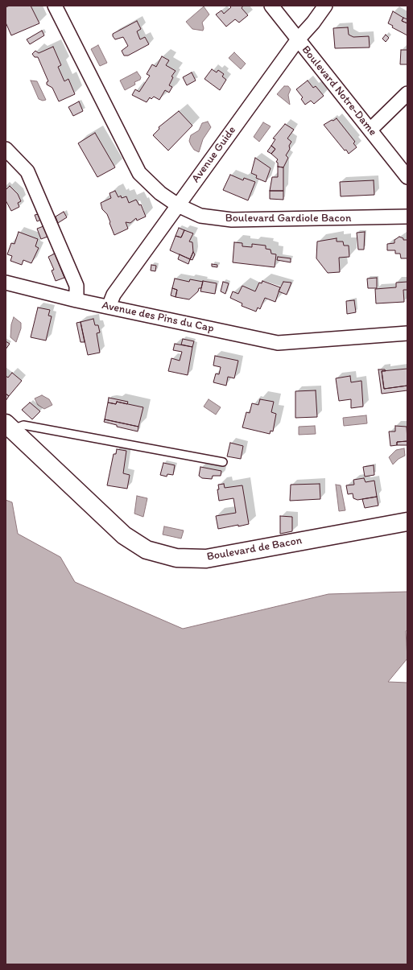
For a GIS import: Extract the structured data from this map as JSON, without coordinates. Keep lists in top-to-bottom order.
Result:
{
  "streets": {
    "street": [
      "Boulevard Notre-Dame",
      "Avenue Guide",
      "Boulevard Gardiole Bacon",
      "Avenue des Pins du Cap",
      "Boulevard de Bacon"
    ]
  },
  "crossings": [
    ["Boulevard Notre-Dame", "Avenue Guide"],
    ["Avenue Guide", "Boulevard Gardiole Bacon"],
    ["Avenue Guide", "Avenue des Pins du Cap"]
  ]
}
